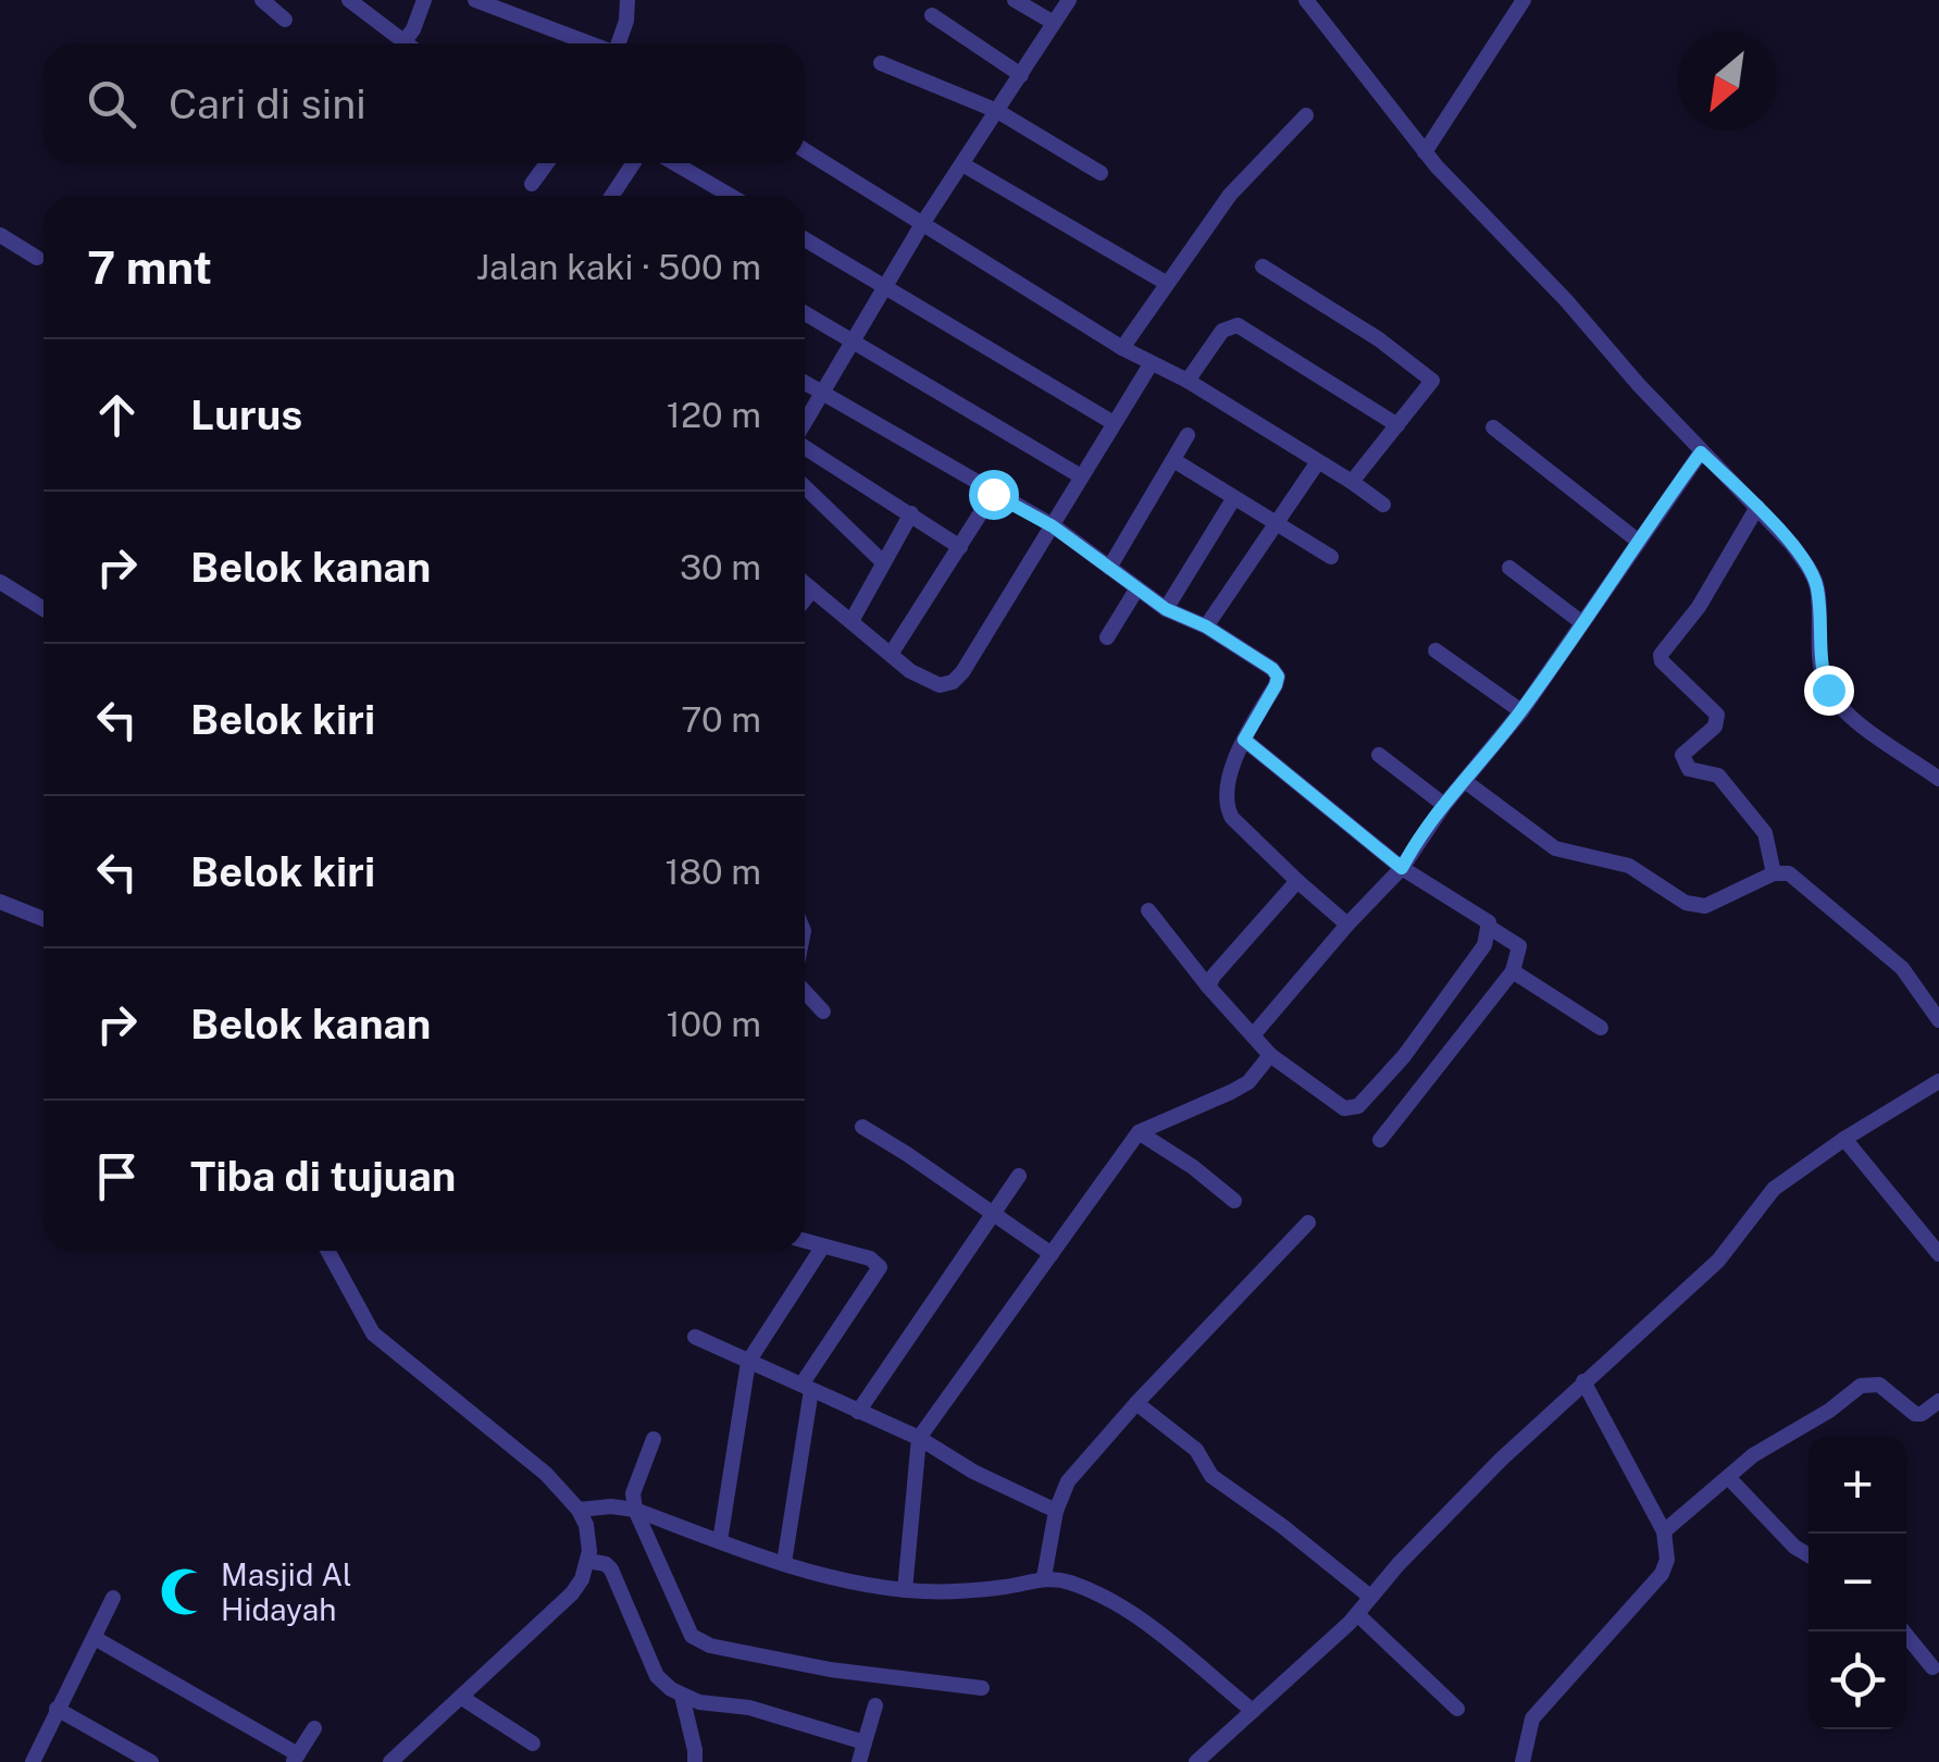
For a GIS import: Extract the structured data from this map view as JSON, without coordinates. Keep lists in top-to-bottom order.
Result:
{
  "places": {
    "mosque": ["Masjid Al Hidayah"]
  },
  "north": "bottom left",
  "page": {
    "search": "Cari di sini",
    "heading": ["7 mnt", "Jalan kaki · 500 m"],
    "list": [
      ["Lurus", "120 m"],
      ["Belok kanan", "30 m"],
      ["Belok kiri", "70 m"],
      ["Belok kiri", "180 m"],
      ["Belok kanan", "100 m"],
      "Tiba di tujuan"
    ],
    "map_buttons": ["+", "−"]
  }
}
